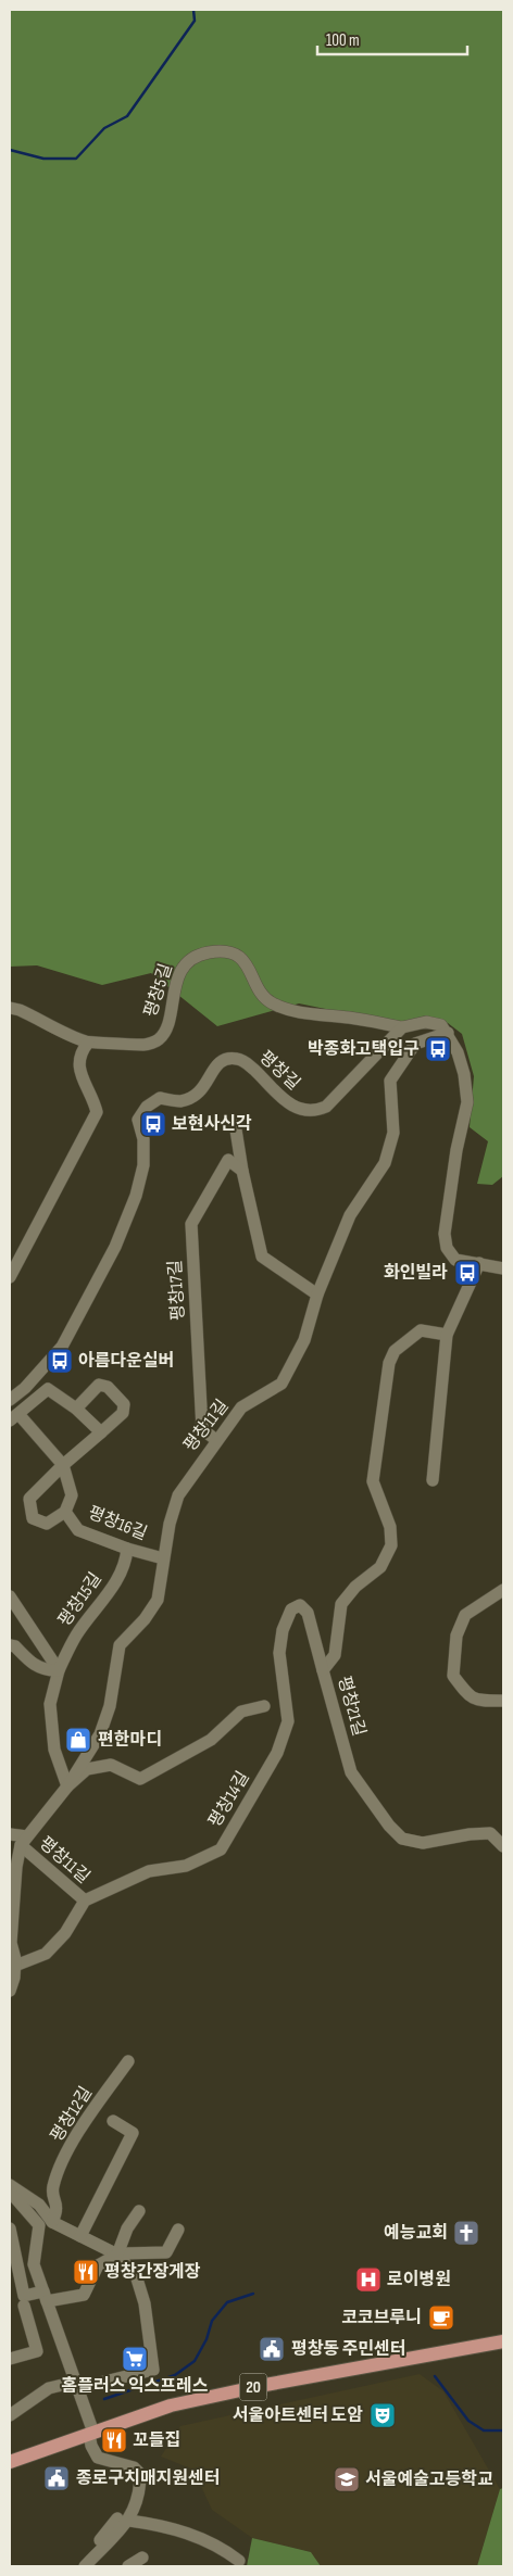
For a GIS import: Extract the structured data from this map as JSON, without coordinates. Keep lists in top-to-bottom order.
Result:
{
  "streets": {
    "main road": ["20"],
    "street": [
      "평창5길",
      "평창길",
      "평창17길",
      "평창11길",
      "평창16길",
      "평창15길",
      "평창21길",
      "평창14길",
      "평창12길"
    ]
  },
  "crossings": [
    ["평창5길", "평창길"],
    ["평창17길", "평창11길"],
    ["평창11길", "평창16길"],
    ["평창11길", "평창15길"],
    ["평창11길", "평창14길"],
    ["평창16길", "평창15길"],
    ["평창21길", "평창14길"]
  ],
  "places": {
    "bus stop": [
      "박종화고택입구",
      "보현사신각",
      "화인빌라",
      "아름다운실버"
    ],
    "shop": ["편한마디"],
    "church": ["예능교회"],
    "restaurant": ["평창간장게장", "꼬들집"],
    "hospital": ["로이병원"],
    "cafe": ["코코브루니"],
    "public building": ["평창동 주민센터", "종로구치매지원센터"],
    "supermarket": ["홈플러스 익스프레스"],
    "theatre": ["서울아트센터 도암"],
    "school or university": ["서울예술고등학교"]
  },
  "scale_bar": "100 m"
}
